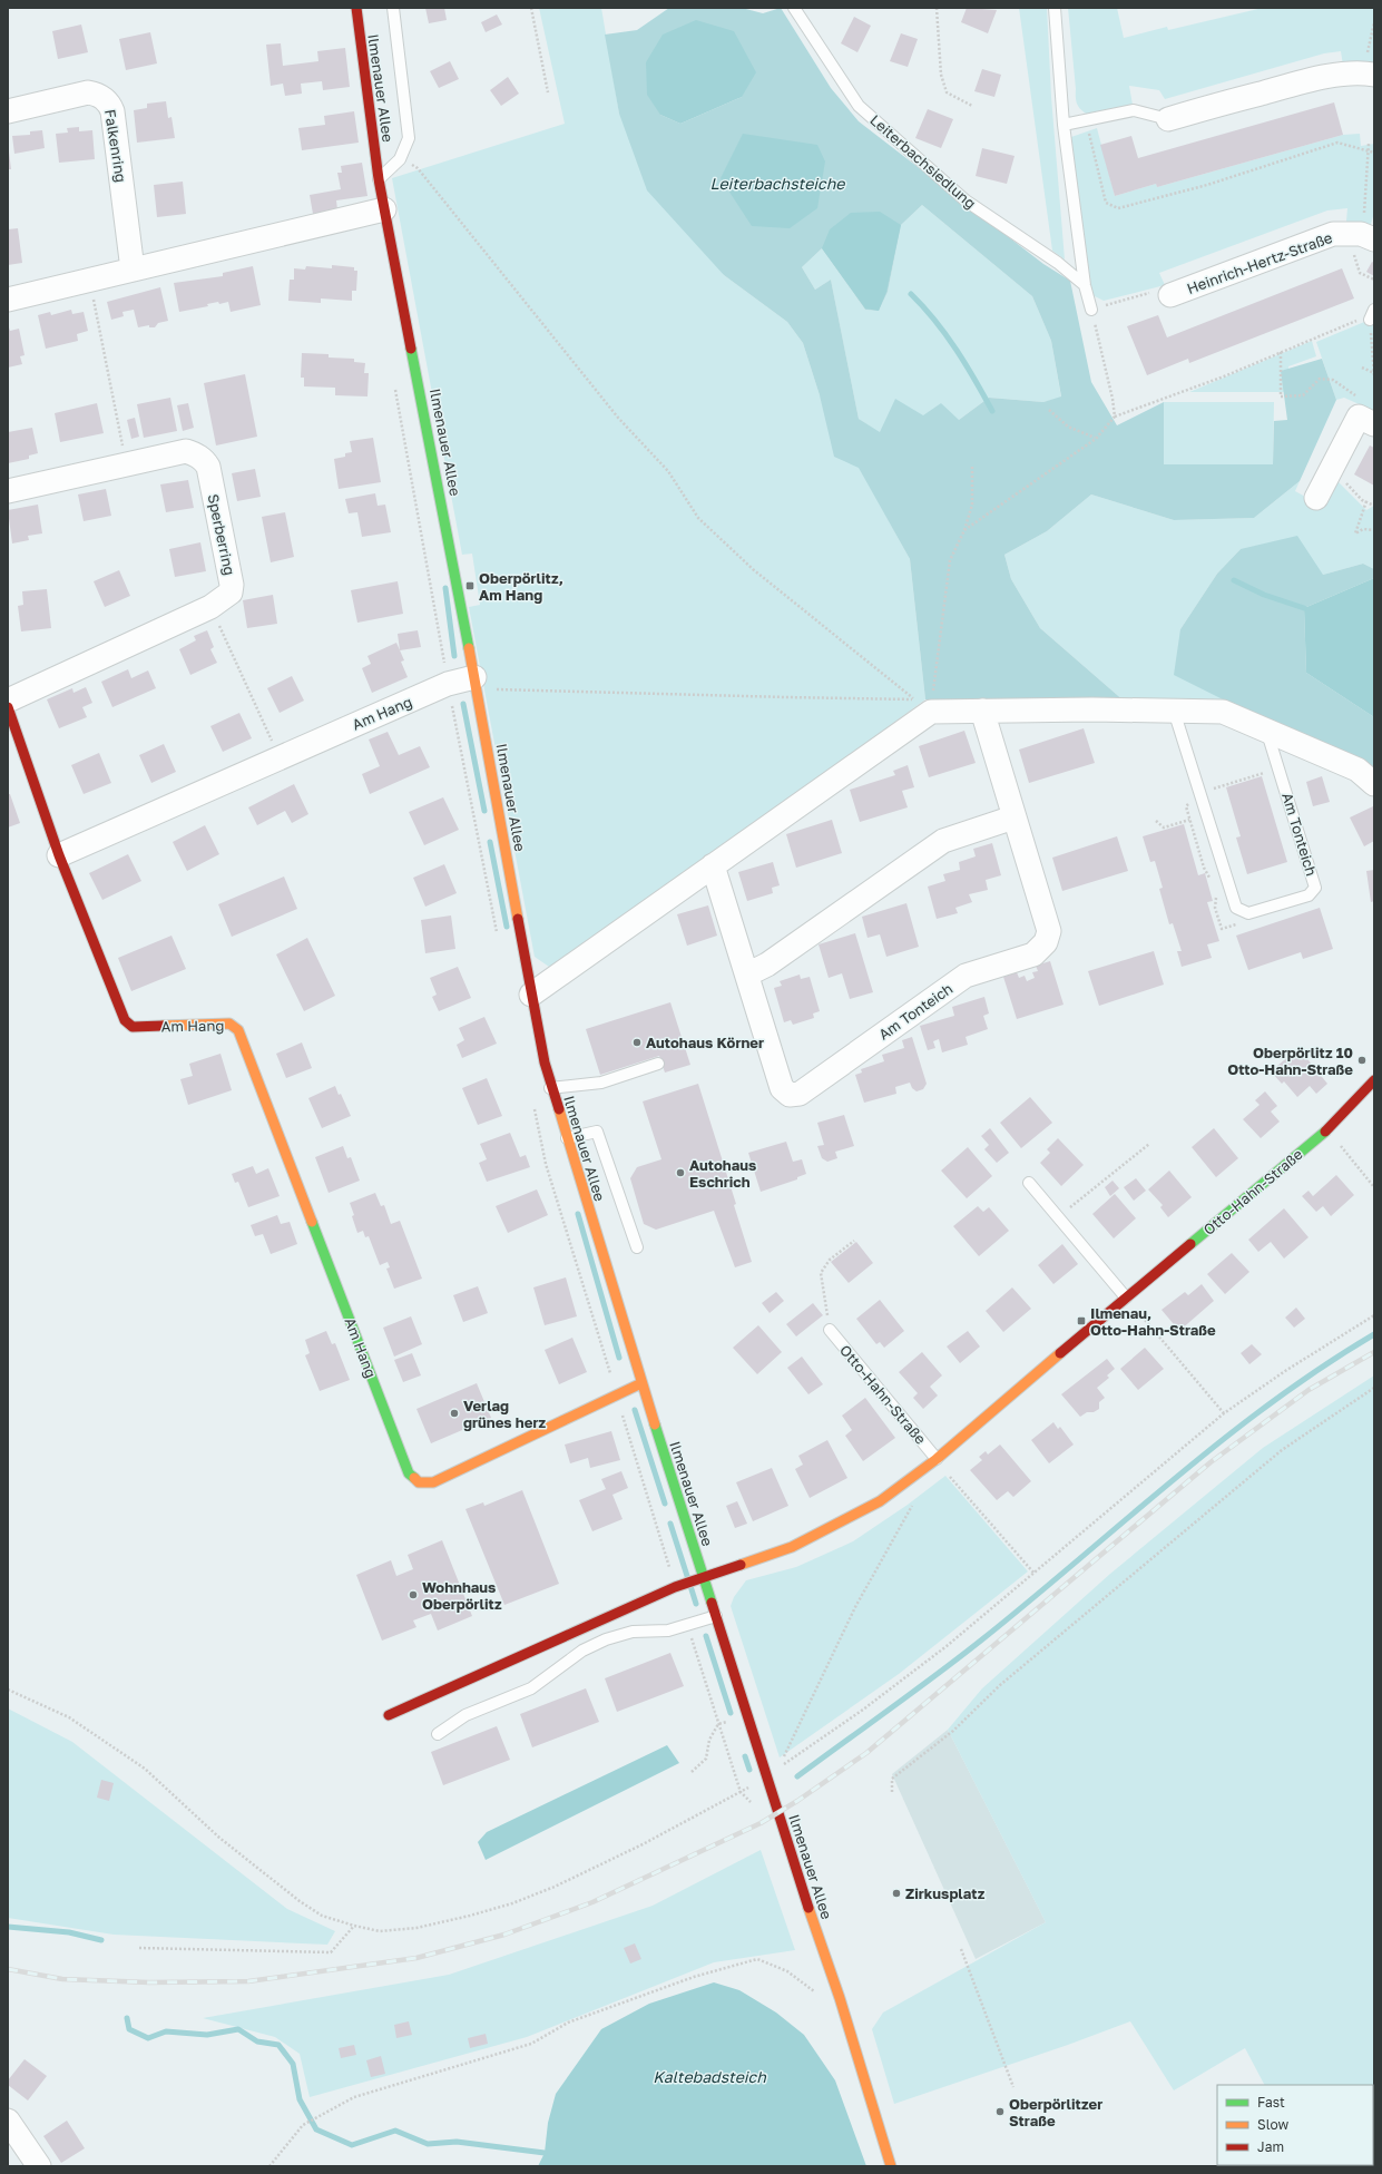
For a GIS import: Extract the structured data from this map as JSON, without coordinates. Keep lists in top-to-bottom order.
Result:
{
  "streets": {
    "street": [
      "Ilmenauer Allee",
      "Falkenring",
      "Heinrich-Hertz-Straße",
      "Sperberring",
      "Am Hang",
      "Am Tonteich",
      "Otto-Hahn-Straße"
    ],
    "lane": ["Leiterbachsiedlung"]
  },
  "crossings": [
    ["Ilmenauer Allee", "Am Hang"],
    ["Ilmenauer Allee", "Otto-Hahn-Straße"]
  ],
  "water": ["Leiterbachsteiche", "Kaltebadsteich"],
  "places": {
    "transit": ["Oberpörlitz, Am Hang", "Ilmenau, Otto-Hahn-Straße"],
    "other": [
      "Autohaus Körner",
      "Oberpörlitz 10 Otto-Hahn-Straße",
      "Autohaus Eschrich",
      "Verlag grünes herz",
      "Wohnhaus Oberpörlitz",
      "Zirkusplatz",
      "Oberpörlitzer Straße"
    ]
  },
  "legend": ["Fast", "Slow", "Jam"]
}
